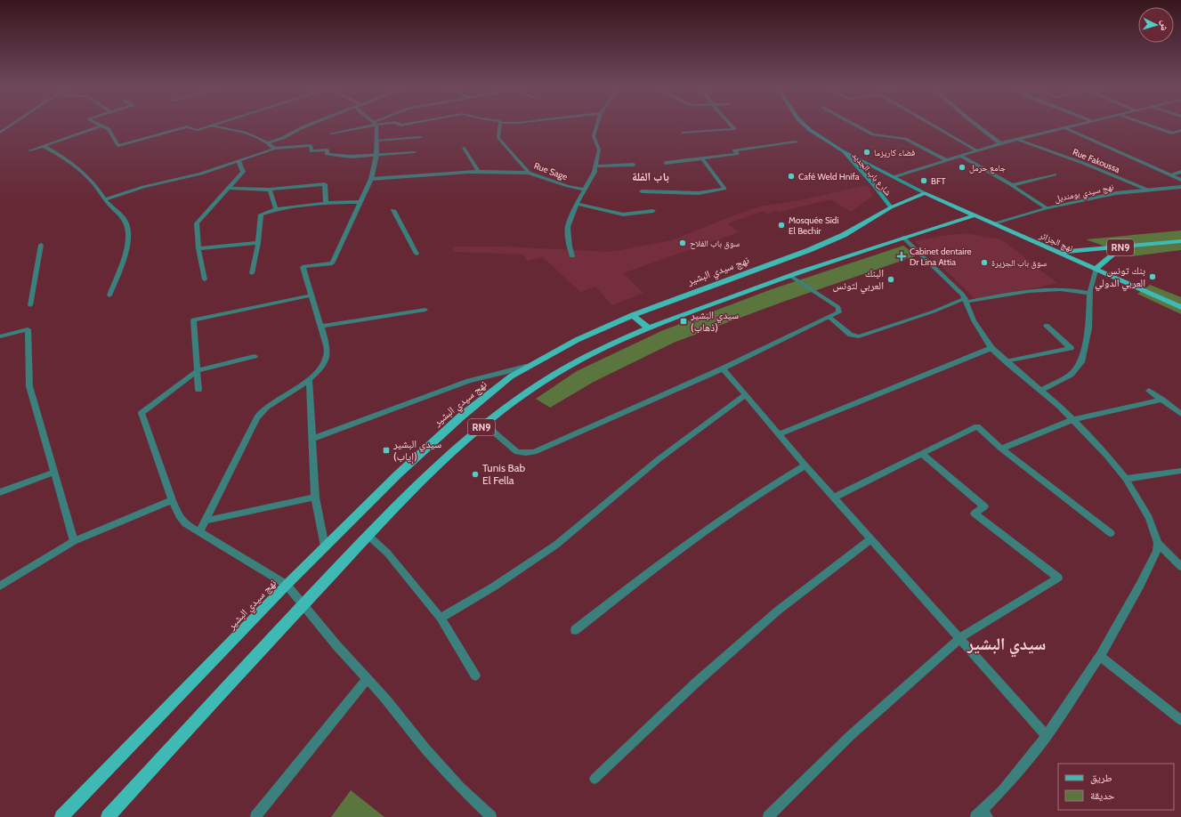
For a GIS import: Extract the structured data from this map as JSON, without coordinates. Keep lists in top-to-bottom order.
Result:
{
  "streets": {
    "main road": [
      "شارع باب الجديد",
      "نهج الجزائر",
      "RN9",
      "نهج سيدي البشير"
    ],
    "street": ["Rue Fakoussa", "Rue Sage", "نهج سيدي بومنديل"]
  },
  "crossings": [
    ["Rue Fakoussa", "نهج سيدي بومنديل"],
    ["شارع باب الجديد", "نهج الجزائر"],
    ["شارع باب الجديد", "نهج سيدي البشير"],
    ["نهج سيدي بومنديل", "نهج الجزائر"],
    ["نهج الجزائر", "RN9"],
    ["نهج الجزائر", "نهج سيدي البشير"]
  ],
  "districts": ["باب الفلة", "سيدي البشير"],
  "places": {
    "other": [
      "فضاء كاريزما",
      "جامع حرمل",
      "Café Weld Hnifa",
      "BFT",
      "Mosquée Sidi El Bechir",
      "سوق باب الفلاح",
      "سوق باب الجزيرة",
      "بنك تونس العربي الدولي",
      "البنك العربي لتونس",
      "Tunis Bab El Fella"
    ],
    "health": ["Cabinet dentaire Dr Lina Attia"],
    "transit": ["سيدي البشير (ذهاب)", "سيدي البشير (إياب)"]
  },
  "legend": ["طريق", "حديقة"],
  "north": "right"
}
